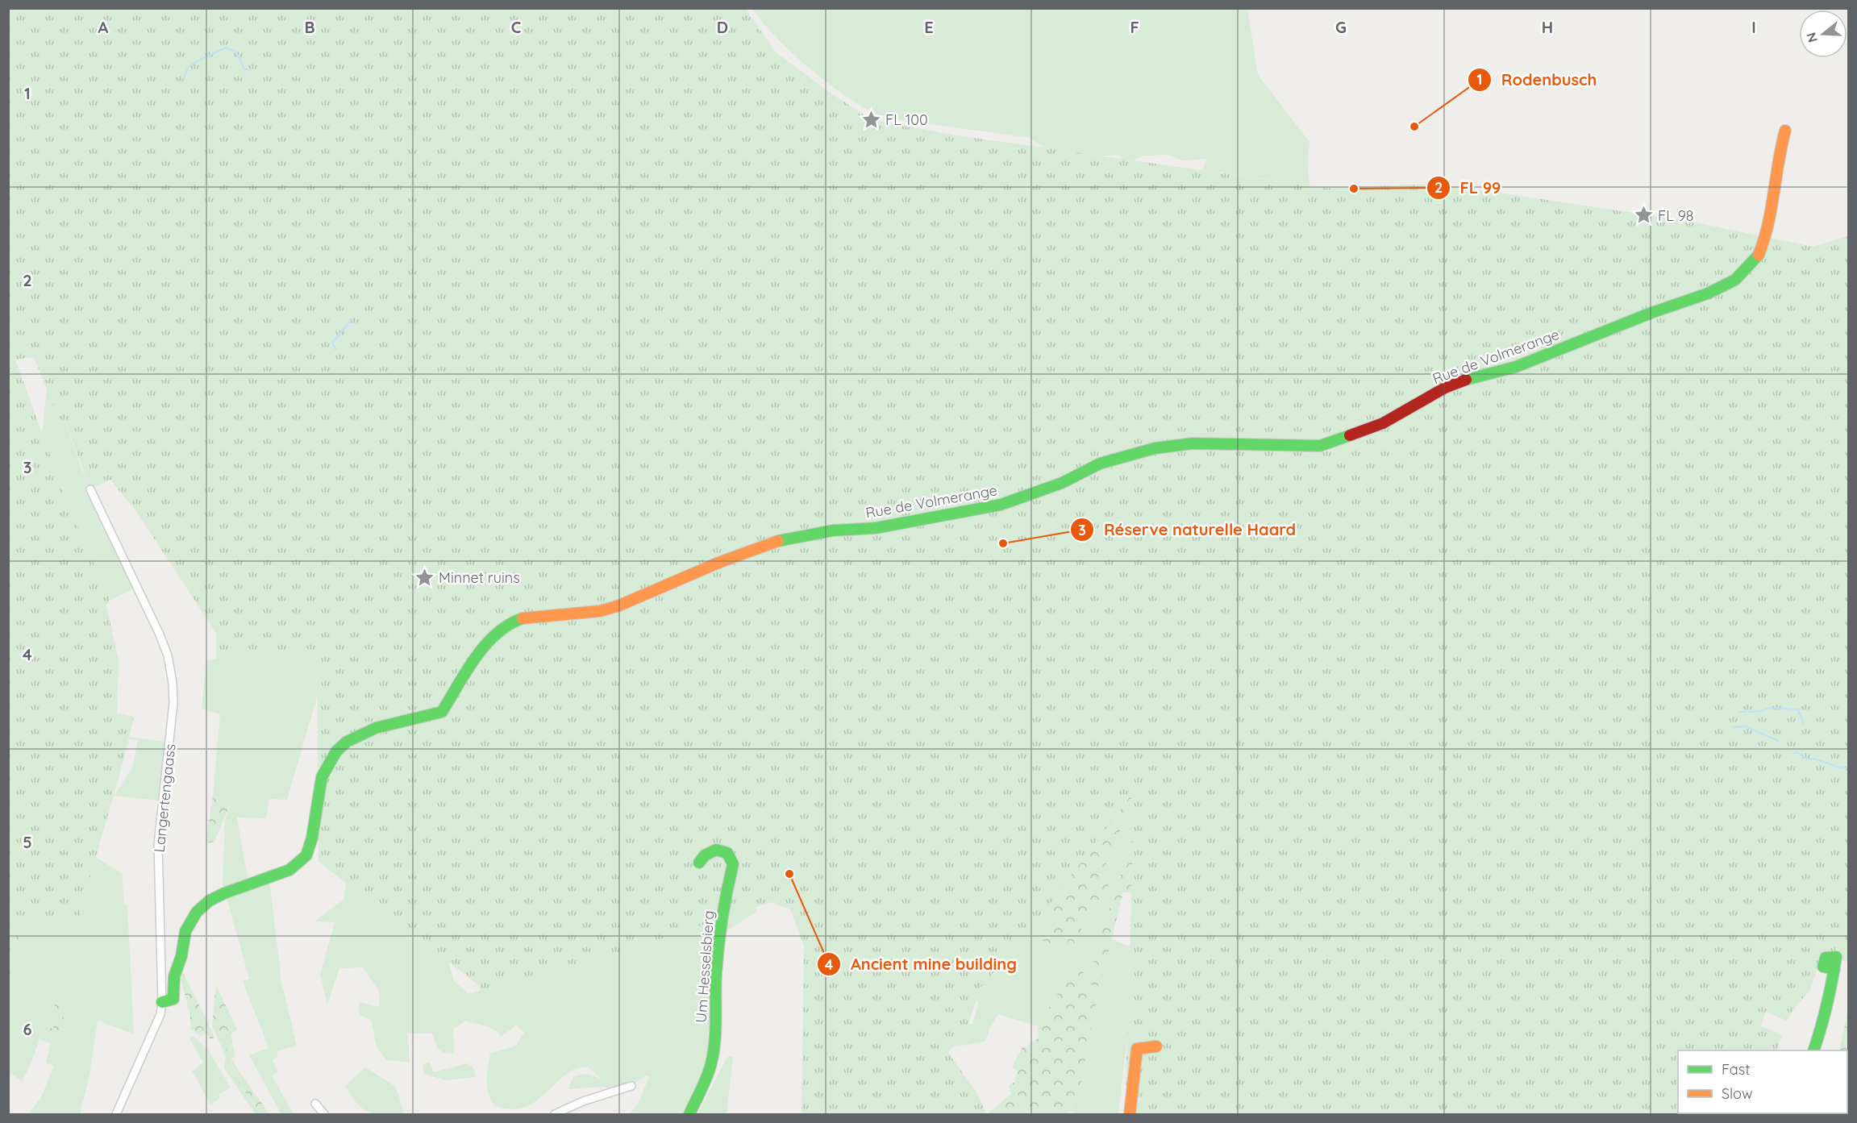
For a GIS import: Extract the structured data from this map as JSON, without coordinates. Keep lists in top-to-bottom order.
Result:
{
  "streets": {
    "street": ["Rue de Volmerange", "Langertengaass", "Um Hesselsbierg"]
  },
  "crossings": [
    ["Rue de Volmerange", "Langertengaass"]
  ],
  "places": {
    "place": ["FL 100", "FL 98", "Minnet ruins"],
    "other": [
      "Rodenbusch",
      "FL 99",
      "Réserve naturelle Haard",
      "Ancient mine building"
    ]
  },
  "legend": ["Fast", "Slow"],
  "north": "left",
  "grid": {
    "columns": [
      "A",
      "B",
      "C",
      "D",
      "E",
      "F",
      "G",
      "H",
      "I"
    ],
    "rows": [
      "1",
      "2",
      "3",
      "4",
      "5",
      "6"
    ]
  }
}
